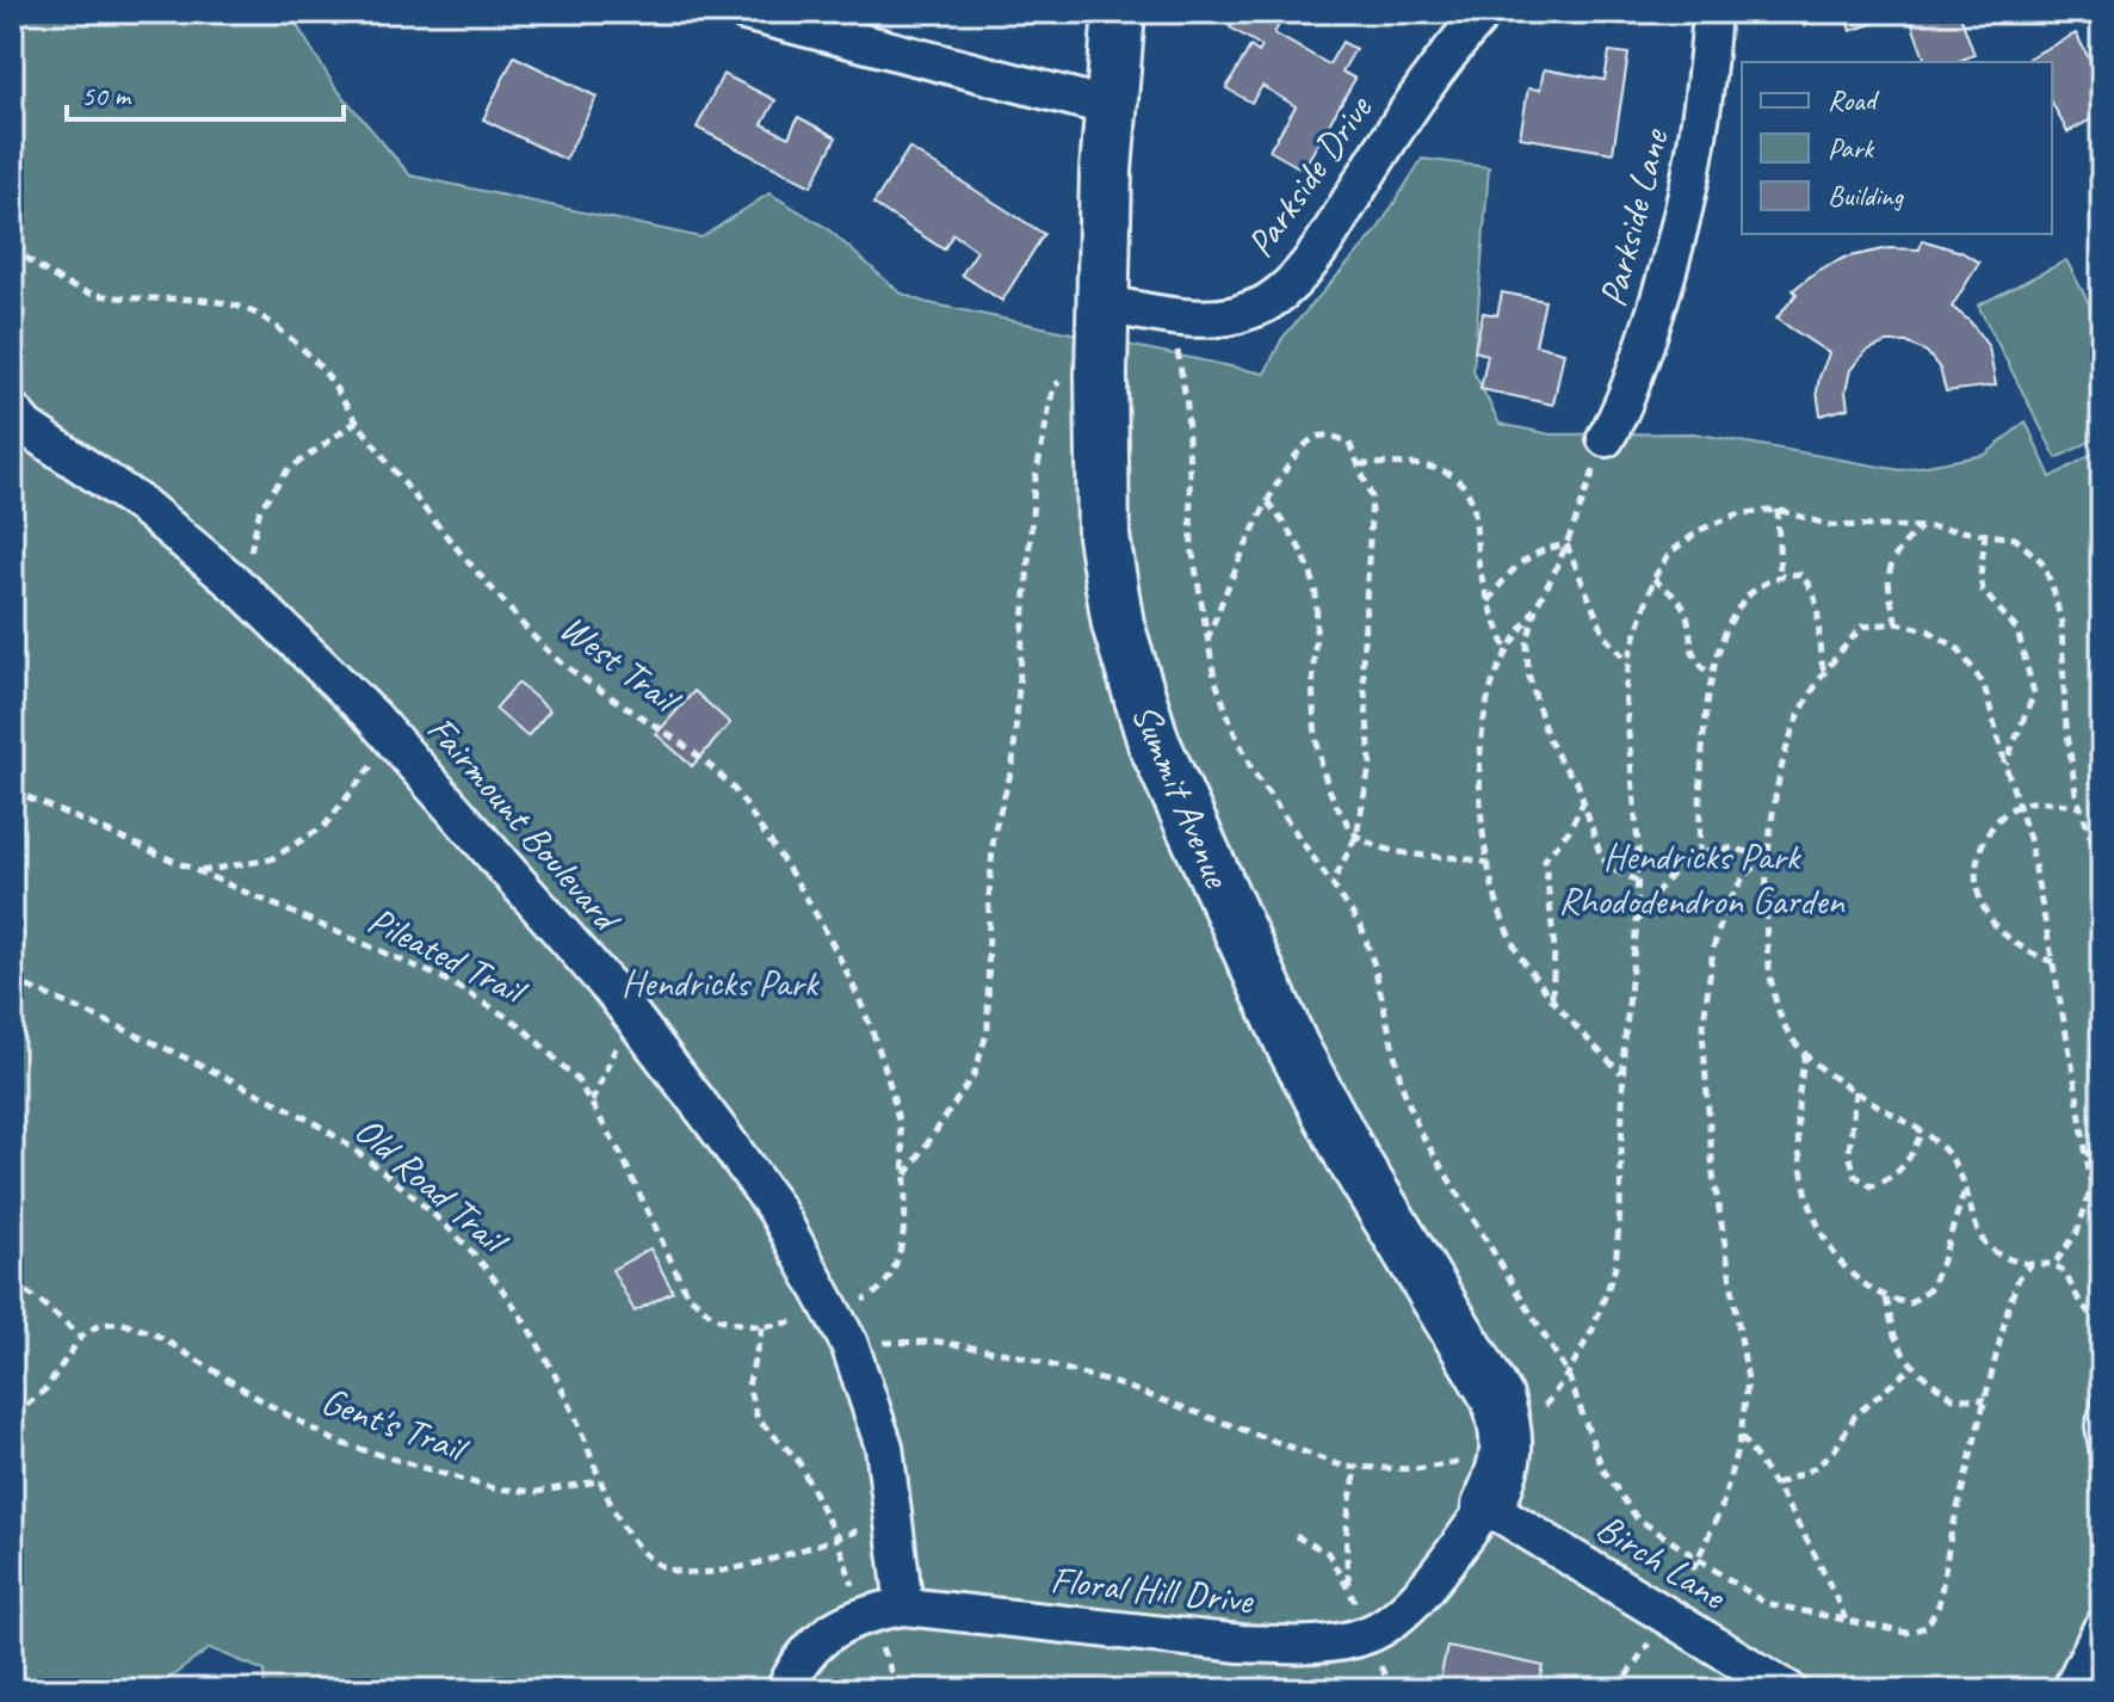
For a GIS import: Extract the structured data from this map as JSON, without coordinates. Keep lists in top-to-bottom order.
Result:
{
  "streets": {
    "street": [
      "Parkside Drive",
      "Parkside Lane",
      "Summit Avenue",
      "Fairmount Boulevard",
      "Birch Lane",
      "Floral Hill Drive"
    ],
    "path": [
      "West Trail",
      "Pileated Trail",
      "Old Road Trail",
      "Gent's Trail"
    ]
  },
  "crossings": [
    ["Parkside Drive", "Summit Avenue"],
    ["West Trail", "Fairmount Boulevard"],
    ["West Trail", "Pileated Trail"],
    ["Summit Avenue", "Birch Lane"],
    ["Summit Avenue", "Floral Hill Drive"],
    ["Fairmount Boulevard", "Pileated Trail"],
    ["Fairmount Boulevard", "Old Road Trail"],
    ["Fairmount Boulevard", "Floral Hill Drive"],
    ["Old Road Trail", "Gent's Trail"],
    ["Birch Lane", "Floral Hill Drive"]
  ],
  "parks": ["Hendricks Park Rhododendron Garden", "Hendricks Park"],
  "legend": ["Road", "Park", "Building"],
  "scale_bar": "50 m"
}
